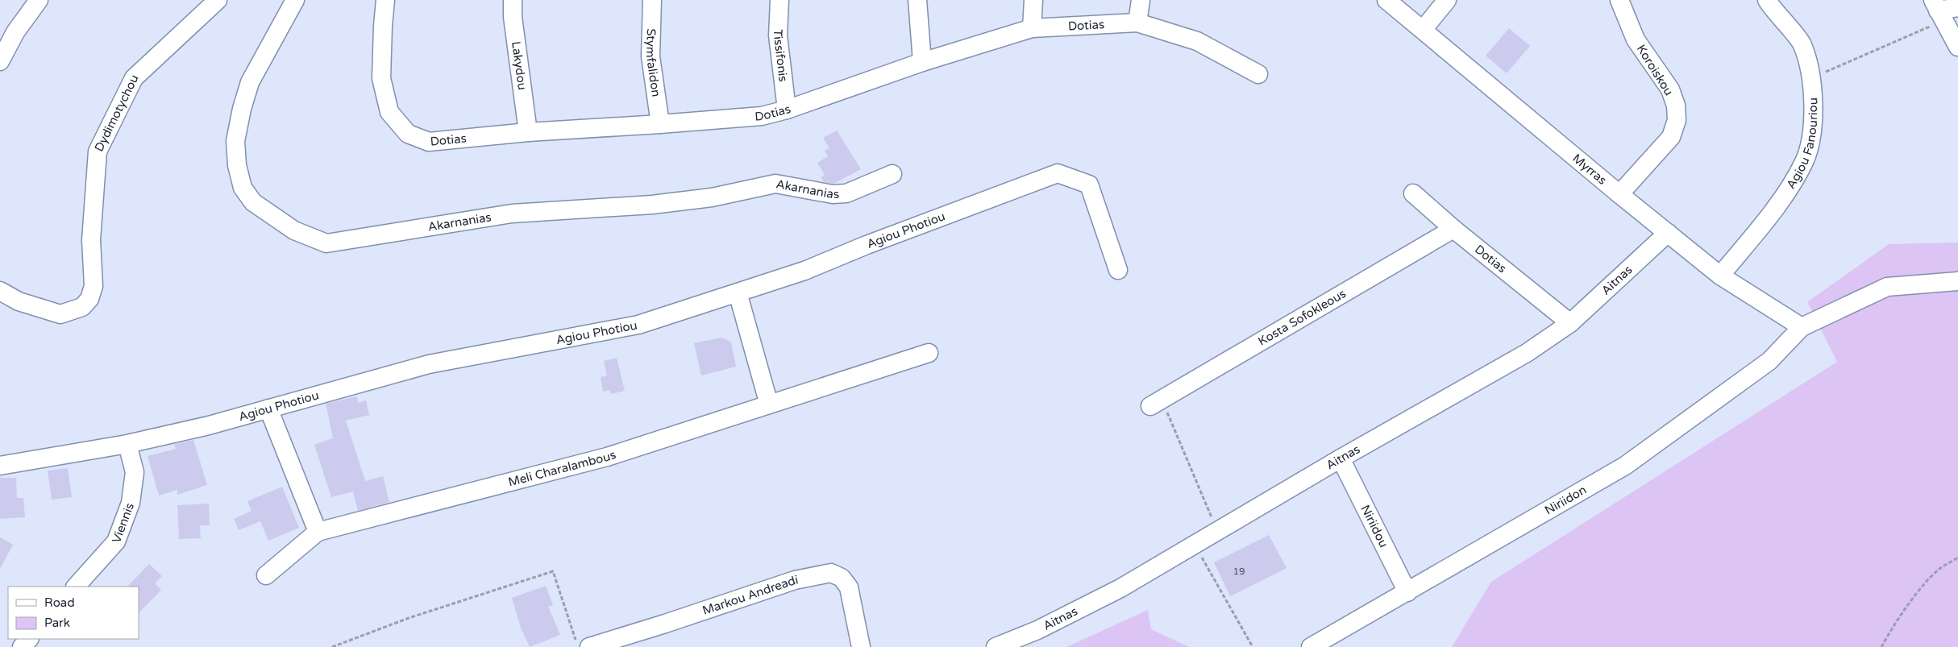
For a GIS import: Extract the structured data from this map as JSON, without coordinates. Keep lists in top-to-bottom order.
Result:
{
  "streets": {
    "street": [
      "Dotias",
      "Tissifonis",
      "Stymfalidon",
      "Lakydou",
      "Koroiskou",
      "Dydimotychou",
      "Agiou Fanouriou",
      "Myrras",
      "Akarnanias",
      "Agiou Photiou",
      "Aitnas",
      "Kosta Sofokleous",
      "Meli Charalambous",
      "Niriidon",
      "Viennis",
      "Niriidou",
      "Markou Andreadi"
    ]
  },
  "crossings": [
    ["Dotias", "Tissifonis"],
    ["Dotias", "Stymfalidon"],
    ["Dotias", "Lakydou"],
    ["Dotias", "Aitnas"],
    ["Dotias", "Kosta Sofokleous"],
    ["Koroiskou", "Myrras"],
    ["Agiou Fanouriou", "Myrras"],
    ["Myrras", "Aitnas"],
    ["Myrras", "Niriidon"],
    ["Agiou Photiou", "Viennis"],
    ["Aitnas", "Niriidou"],
    ["Niriidon", "Niriidou"]
  ],
  "house_numbers": ["19"],
  "legend": ["Road", "Park"]
}
